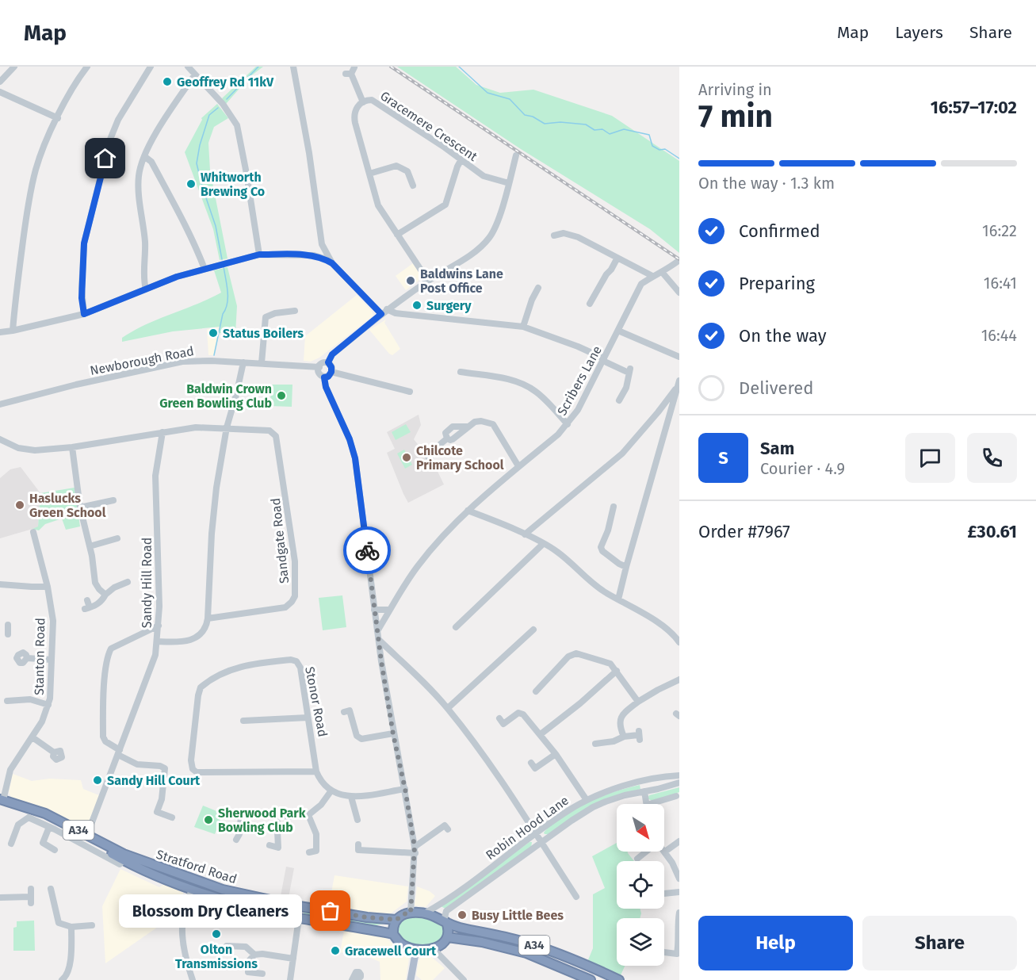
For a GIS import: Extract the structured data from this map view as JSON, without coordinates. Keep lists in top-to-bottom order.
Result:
{
  "streets": {
    "highway": ["A34", "Stratford Road"],
    "street": [
      "Gracemere Crescent",
      "Newborough Road",
      "Scribers Lane",
      "Sandgate Road",
      "Sandy Hill Road",
      "Stanton Road",
      "Stonor Road",
      "Robin Hood Lane"
    ]
  },
  "crossings": [
    ["Sandy Hill Road", "Stratford Road"],
    ["Stanton Road", "Stratford Road"],
    ["Robin Hood Lane", "A34"],
    ["Robin Hood Lane", "Stratford Road"],
    ["A34", "Stratford Road"]
  ],
  "places": [
    "Geoffrey Rd 11kV",
    "Whitworth Brewing Co",
    "Baldwins Lane Post Office",
    "Surgery",
    "Status Boilers",
    "Baldwin Crown Green Bowling Club",
    "Chilcote Primary School",
    "Haslucks Green School",
    "Sandy Hill Court",
    "Sherwood Park Bowling Club",
    "Blossom Dry Cleaners",
    "Busy Little Bees",
    "Olton Transmissions",
    "Gracewell Court"
  ],
  "north": "bottom right",
  "page": {
    "header": "Map",
    "nav": ["Map", "Layers", "Share"],
    "heading": ["7 min", "Arriving in", "16:57–17:02"],
    "panel": [
      "Sam",
      "Courier · 4.9",
      "Order #7967",
      "£30.61"
    ],
    "bar": "On the way · 1.3 km",
    "list": [
      ["Confirmed", "16:22"],
      ["Preparing", "16:41"],
      ["On the way", "16:44"],
      "Delivered"
    ],
    "round": "S",
    "bubble": "Blossom Dry Cleaners",
    "buttons": ["Help", "Share"]
  }
}
